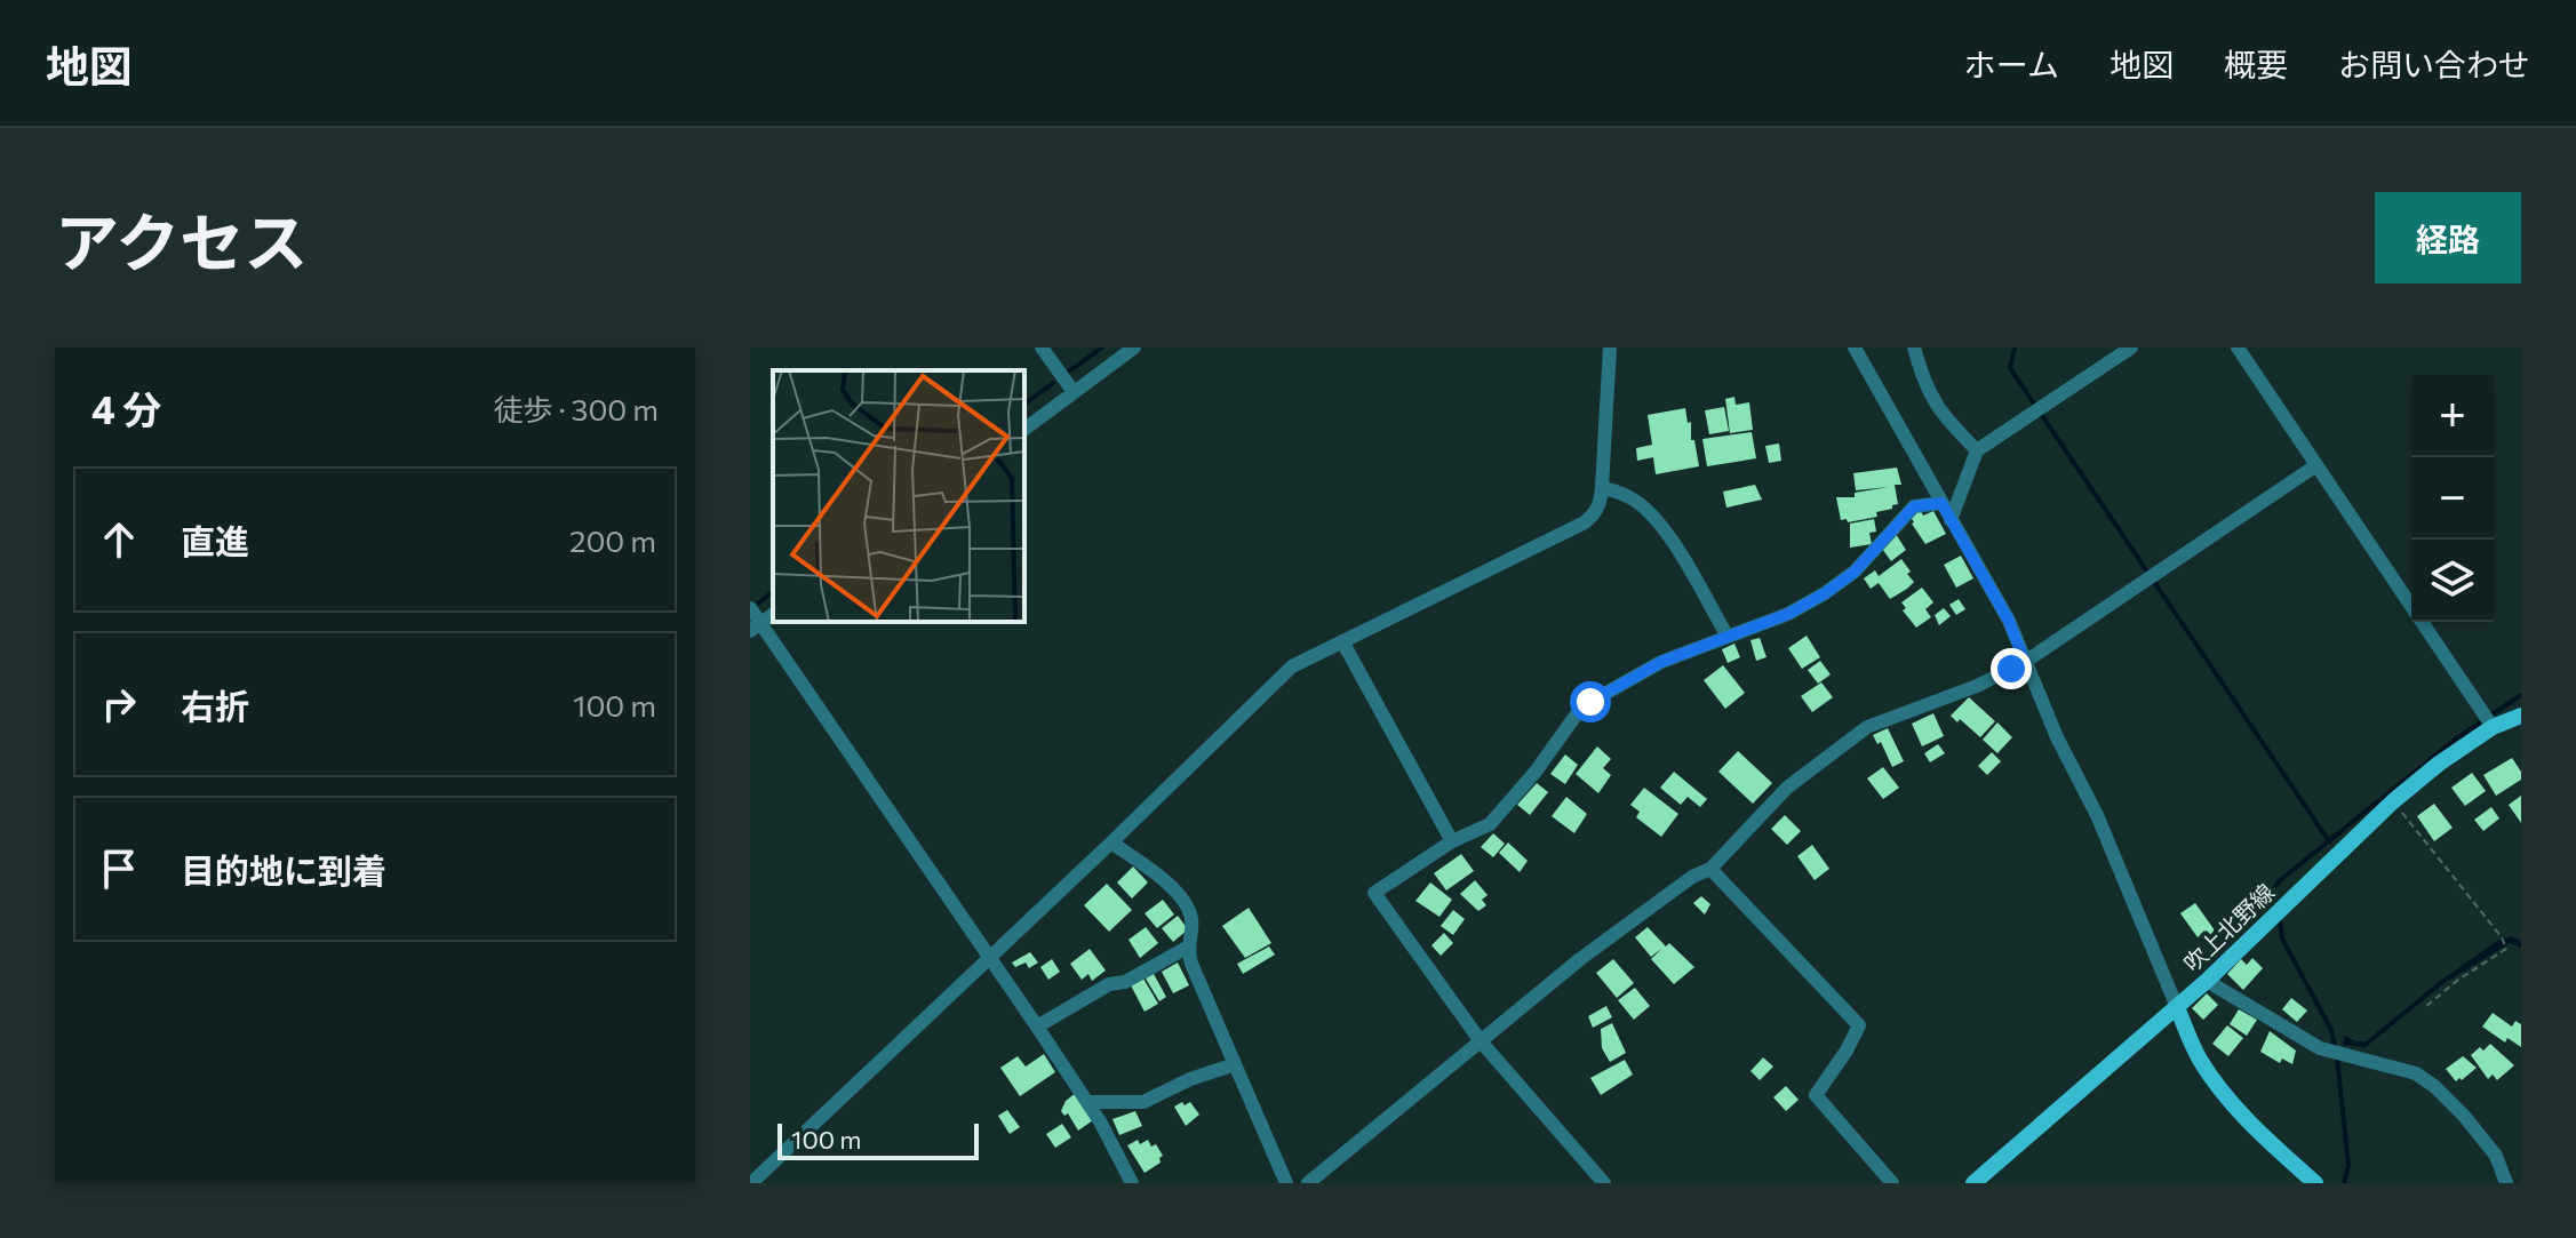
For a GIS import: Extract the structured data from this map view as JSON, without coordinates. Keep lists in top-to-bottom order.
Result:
{
  "streets": {
    "main road": ["吹上北野線"]
  },
  "scale_bar": "100 m",
  "page": {
    "header": "地図",
    "nav": [
      "ホーム",
      "地図",
      "概要",
      "お問い合わせ"
    ],
    "title": "アクセス",
    "buttons": "経路",
    "heading": ["4 分", "徒歩 · 300 m"],
    "map_buttons": ["+", "−"],
    "list": [
      ["直進", "200 m"],
      ["右折", "100 m"],
      "目的地に到着"
    ],
    "scale": "100 m"
  }
}
